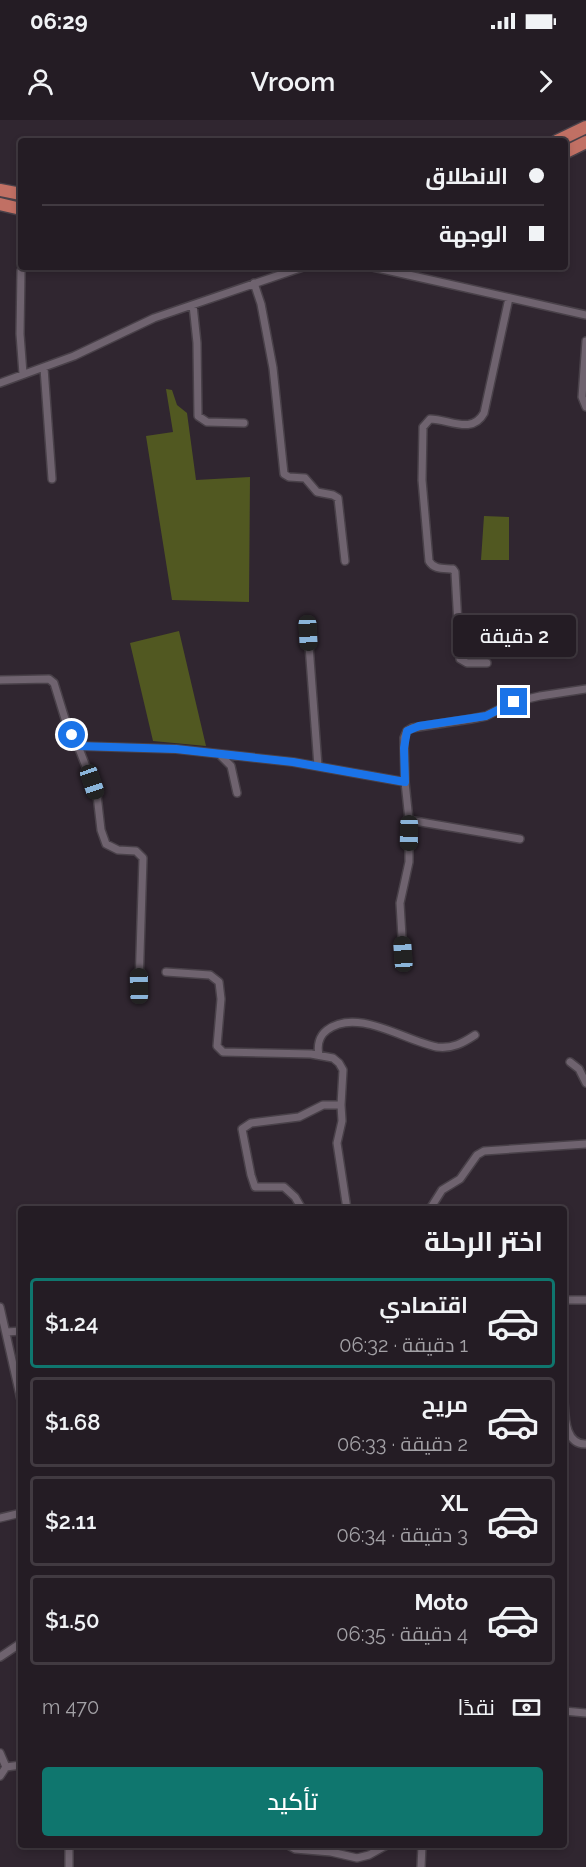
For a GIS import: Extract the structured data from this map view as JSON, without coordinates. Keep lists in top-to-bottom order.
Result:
{
  "page": {
    "status": "06:29",
    "header": "Vroom",
    "banner": ["الانطلاق", "الوجهة"],
    "bubble": "2 دقيقة",
    "heading": "اختر الرحلة",
    "list": [
      {
        "name": "اقتصادي",
        "note": "1 دقيقة · 06:32",
        "value": "$1.24"
      },
      {
        "name": "مريح",
        "note": "2 دقيقة · 06:33",
        "value": "$1.68"
      },
      {
        "name": "XL",
        "note": "3 دقيقة · 06:34",
        "value": "$2.11"
      },
      {
        "name": "Moto",
        "note": "4 دقيقة · 06:35",
        "value": "$1.50"
      }
    ],
    "pay": ["نقدًا", "470 m"],
    "buttons": "تأكيد"
  }
}
